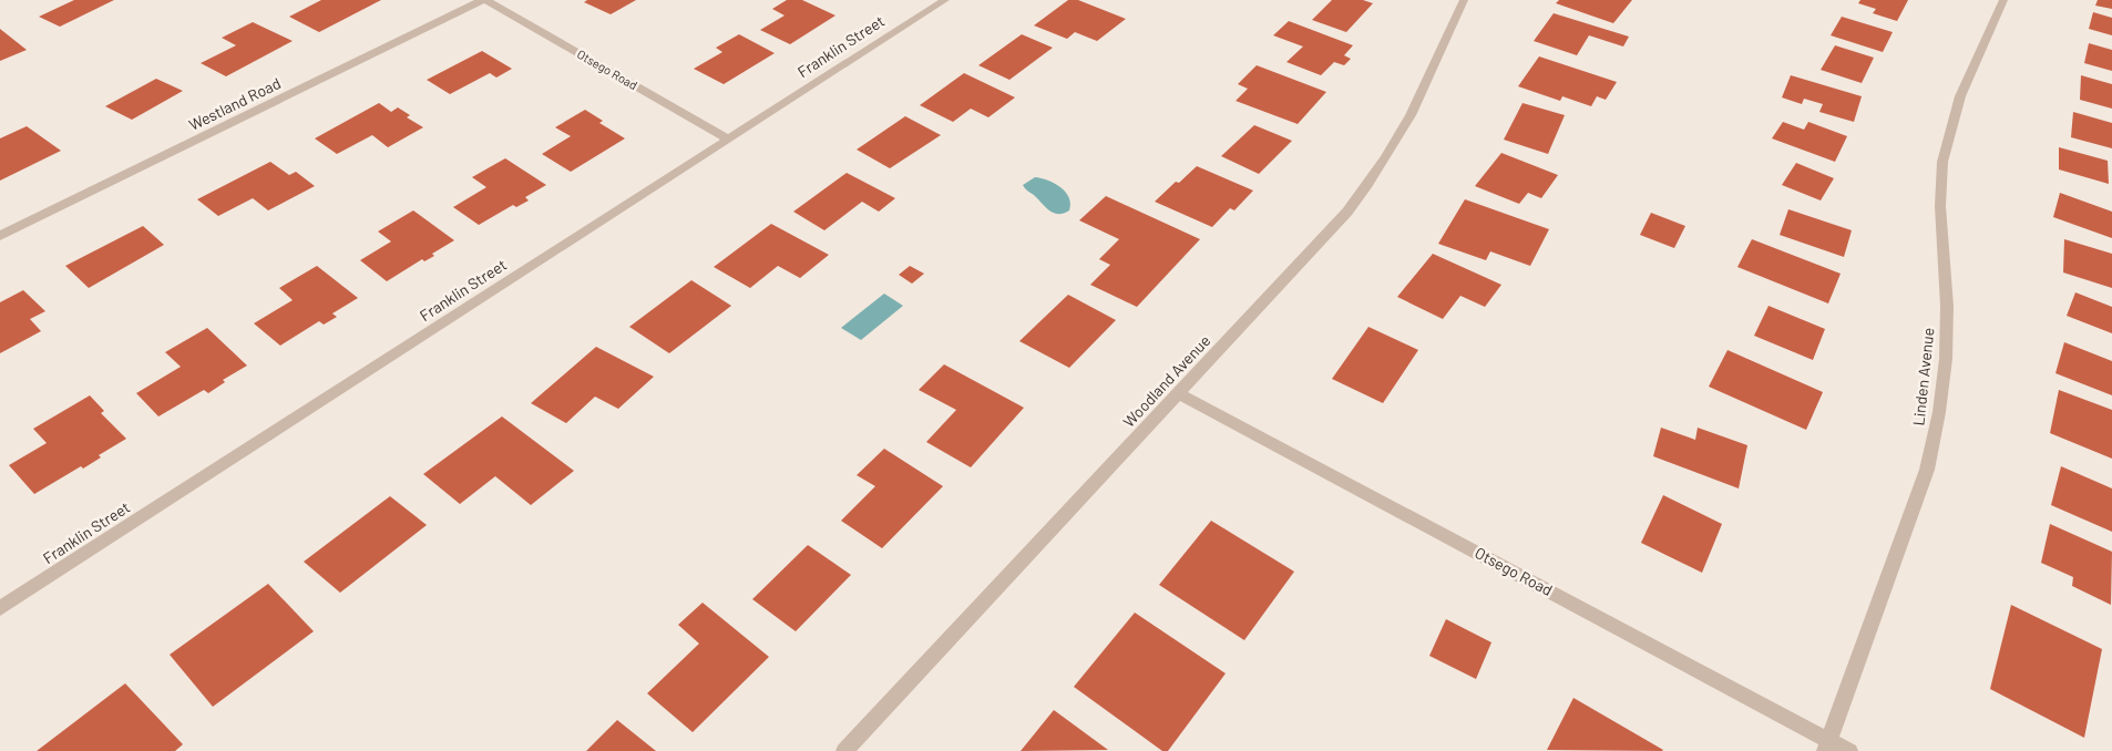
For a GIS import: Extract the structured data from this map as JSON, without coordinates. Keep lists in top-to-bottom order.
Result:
{
  "streets": {
    "street": [
      "Franklin Street",
      "Otsego Road",
      "Westland Road",
      "Linden Avenue",
      "Woodland Avenue"
    ]
  },
  "crossings": [
    ["Franklin Street", "Otsego Road"],
    ["Otsego Road", "Westland Road"],
    ["Otsego Road", "Linden Avenue"],
    ["Otsego Road", "Woodland Avenue"]
  ]
}
